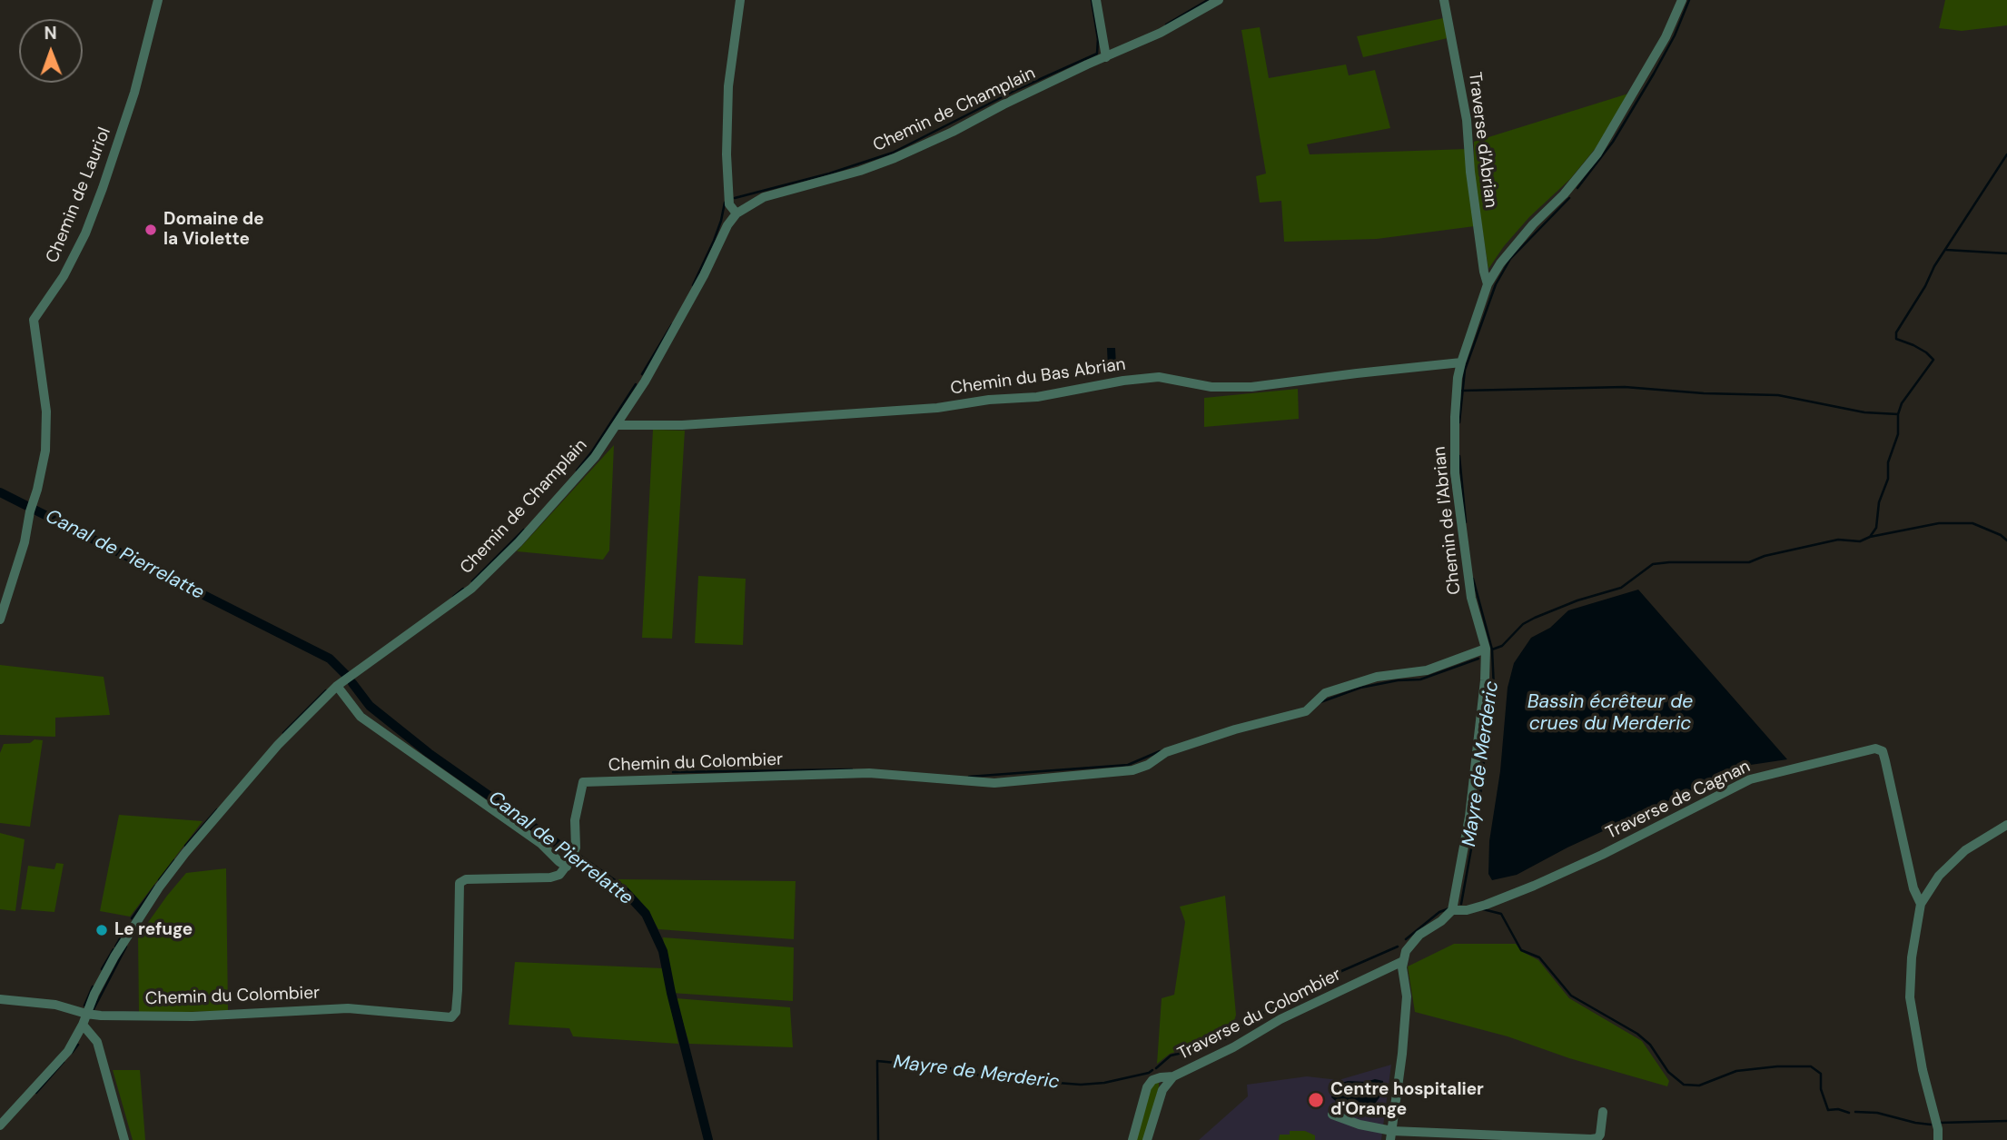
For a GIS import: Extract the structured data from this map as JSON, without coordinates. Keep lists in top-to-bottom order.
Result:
{
  "streets": {
    "street": [
      "Chemin de Champlain",
      "Traverse d'Abrian",
      "Chemin de Lauriol",
      "Chemin du Bas Abrian",
      "Chemin de l'Abrian",
      "Chemin du Colombier",
      "Traverse de Cagnan",
      "Traverse du Colombier"
    ]
  },
  "crossings": [
    ["Chemin de Champlain", "Chemin du Bas Abrian"],
    ["Chemin de Champlain", "Chemin du Colombier"],
    ["Traverse d'Abrian", "Chemin de l'Abrian"],
    ["Chemin du Bas Abrian", "Chemin de l'Abrian"],
    ["Chemin de l'Abrian", "Chemin du Colombier"],
    ["Chemin de l'Abrian", "Traverse de Cagnan"]
  ],
  "water": ["Canal de Pierrelatte", "Bassin écrêteur de crues du Merderic", "Mayre de Merderic"],
  "places": ["Domaine de la Violette", "Le refuge", "Centre hospitalier d'Orange"],
  "north": "top"
}
